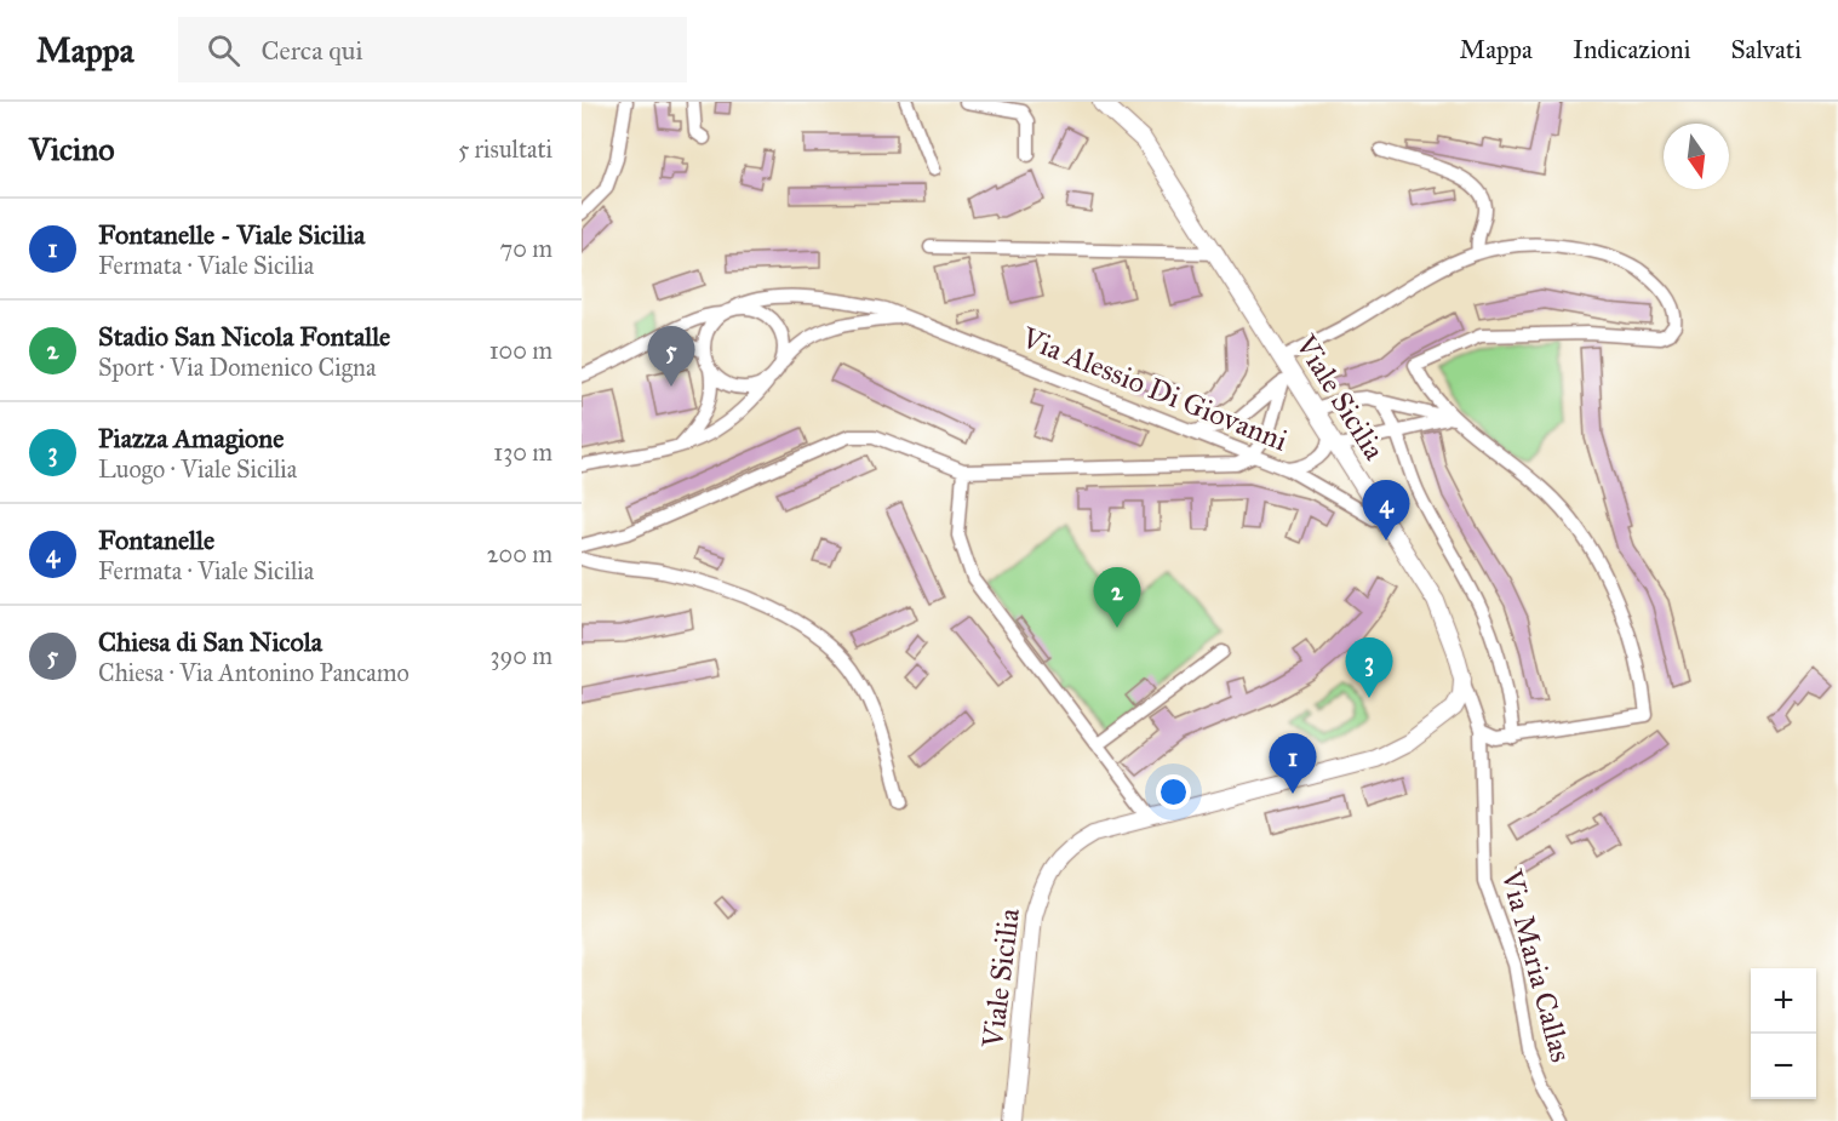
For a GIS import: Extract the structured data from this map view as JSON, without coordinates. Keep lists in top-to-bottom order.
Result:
{
  "streets": {
    "street": ["Via Alessio Di Giovanni", "Viale Sicilia", "Via Maria Callas"]
  },
  "crossings": [
    ["Via Alessio Di Giovanni", "Viale Sicilia"],
    ["Viale Sicilia", "Via Maria Callas"]
  ],
  "north": "bottom",
  "page": {
    "header": "Mappa",
    "search": "Cerca qui",
    "nav": ["Mappa", "Indicazioni", "Salvati"],
    "heading": ["Vicino", "5 risultati"],
    "list": [
      {
        "mark": "1",
        "name": "Fontanelle - Viale Sicilia",
        "note": "Fermata · Viale Sicilia",
        "value": "70 m"
      },
      {
        "mark": "2",
        "name": "Stadio San Nicola Fontalle",
        "note": "Sport · Via Domenico Cigna",
        "value": "100 m"
      },
      {
        "mark": "3",
        "name": "Piazza Amagione",
        "note": "Luogo · Viale Sicilia",
        "value": "130 m"
      },
      {
        "mark": "4",
        "name": "Fontanelle",
        "note": "Fermata · Viale Sicilia",
        "value": "200 m"
      },
      {
        "mark": "5",
        "name": "Chiesa di San Nicola",
        "note": "Chiesa · Via Antonino Pancamo",
        "value": "390 m"
      }
    ],
    "pins": [
      "5",
      "4",
      "2",
      "3",
      "1"
    ],
    "map_buttons": ["+", "−"]
  }
}
